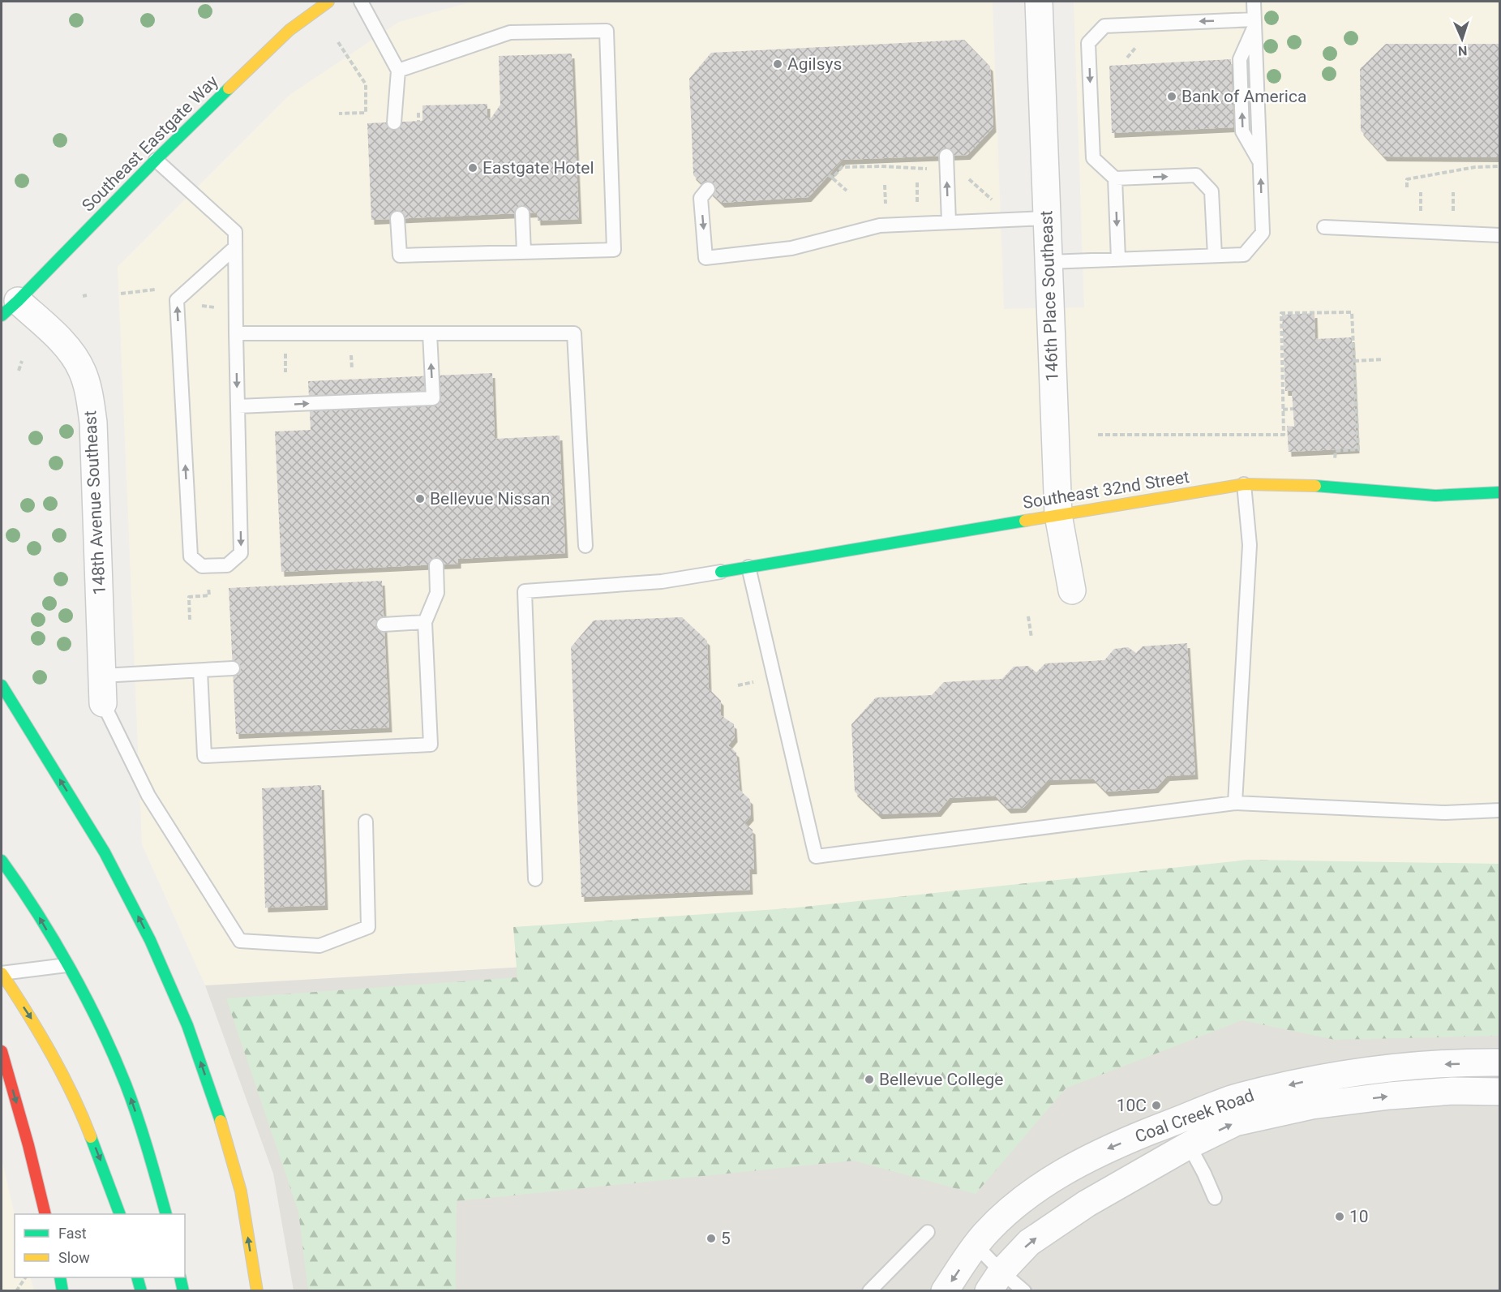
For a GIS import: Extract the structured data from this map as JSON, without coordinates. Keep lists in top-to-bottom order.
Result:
{
  "streets": {
    "main road": ["Southeast Eastgate Way", "Southeast 32nd Street"],
    "street": ["146th Place Southeast", "148th Avenue Southeast", "Coal Creek Road"]
  },
  "crossings": [
    ["Southeast Eastgate Way", "148th Avenue Southeast"],
    ["146th Place Southeast", "Southeast 32nd Street"]
  ],
  "places": [
    "Agilsys",
    "Bank of America",
    "Eastgate Hotel",
    "Bellevue Nissan",
    "Bellevue College",
    "10C",
    "10",
    "5"
  ],
  "legend": ["Fast", "Slow"],
  "north": "bottom"
}
